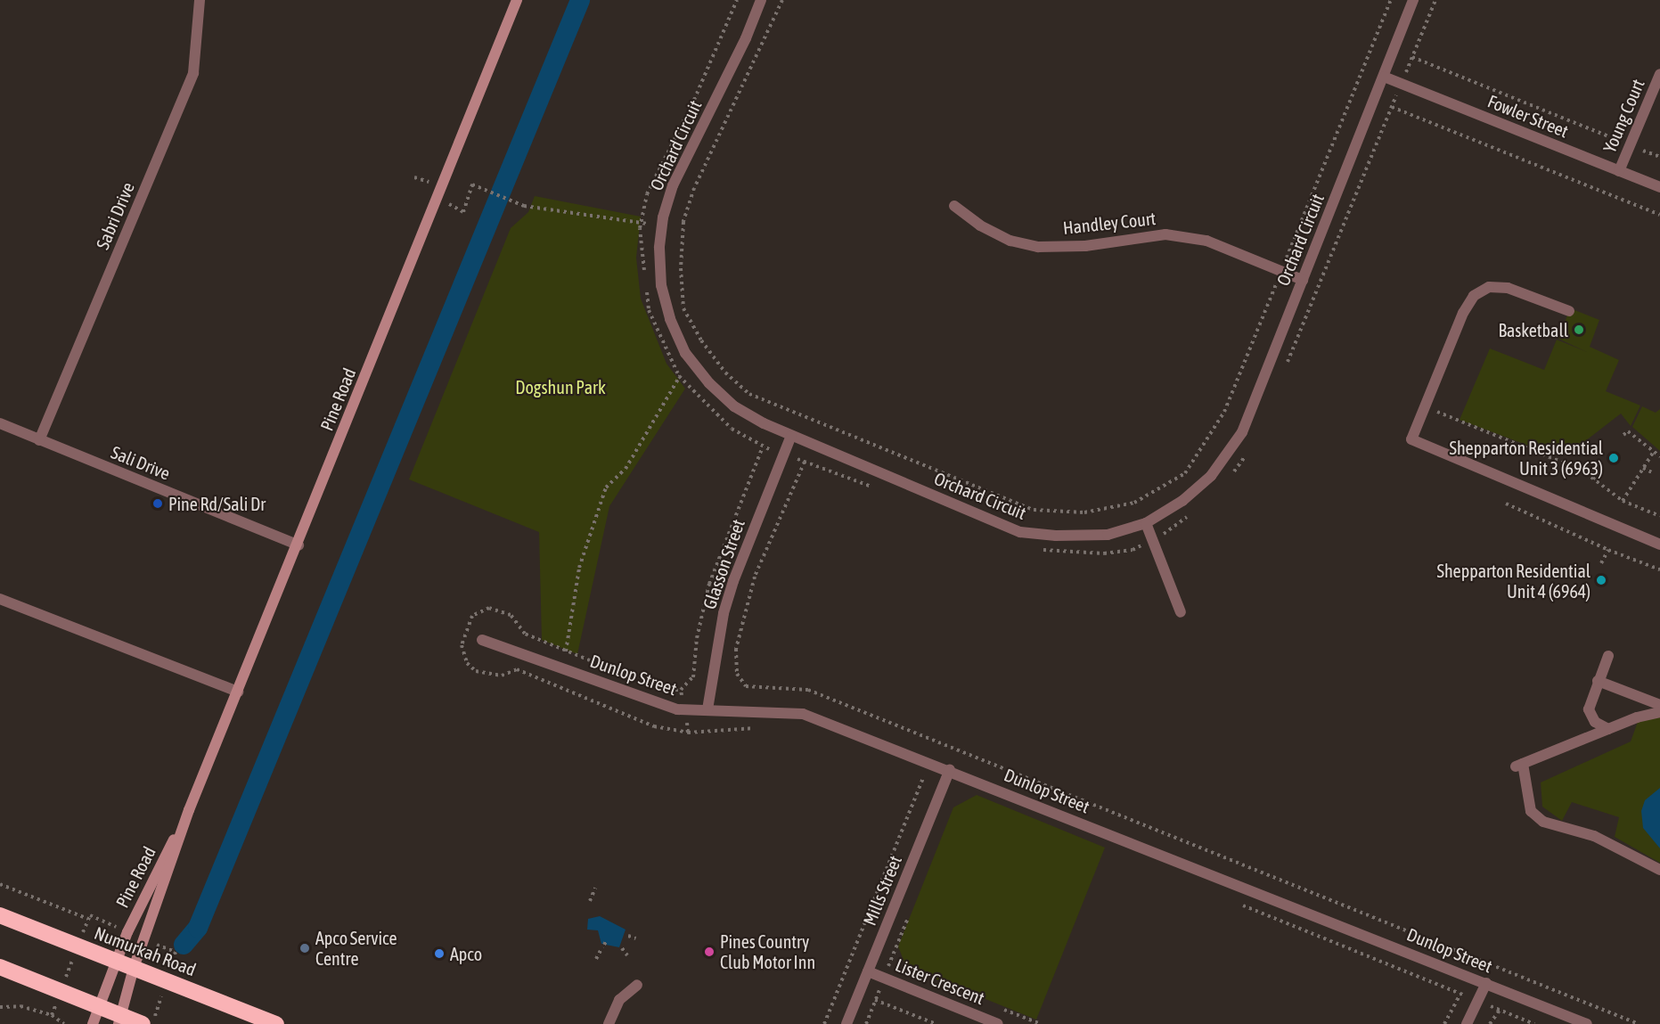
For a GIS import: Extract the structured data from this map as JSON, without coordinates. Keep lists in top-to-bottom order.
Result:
{
  "streets": {
    "highway": ["Numurkah Road"],
    "street": [
      "Fowler Street",
      "Young Court",
      "Orchard Circuit",
      "Sabri Drive",
      "Handley Court",
      "Pine Road",
      "Sali Drive",
      "Glasson Street",
      "Dunlop Street",
      "Mills Street",
      "Lister Crescent"
    ]
  },
  "crossings": [
    ["Fowler Street", "Young Court"],
    ["Fowler Street", "Orchard Circuit"],
    ["Orchard Circuit", "Handley Court"],
    ["Orchard Circuit", "Glasson Street"],
    ["Sabri Drive", "Sali Drive"],
    ["Pine Road", "Sali Drive"],
    ["Pine Road", "Numurkah Road"],
    ["Glasson Street", "Dunlop Street"],
    ["Dunlop Street", "Mills Street"],
    ["Mills Street", "Lister Crescent"]
  ],
  "parks": ["Dogshun Park"],
  "places": [
    "Basketball",
    "Shepparton Residential Unit 3 (6963)",
    "Pine Rd/Sali Dr",
    "Shepparton Residential Unit 4 (6964)",
    "Apco Service Centre",
    "Pines Country Club Motor Inn",
    "Apco"
  ]
}
